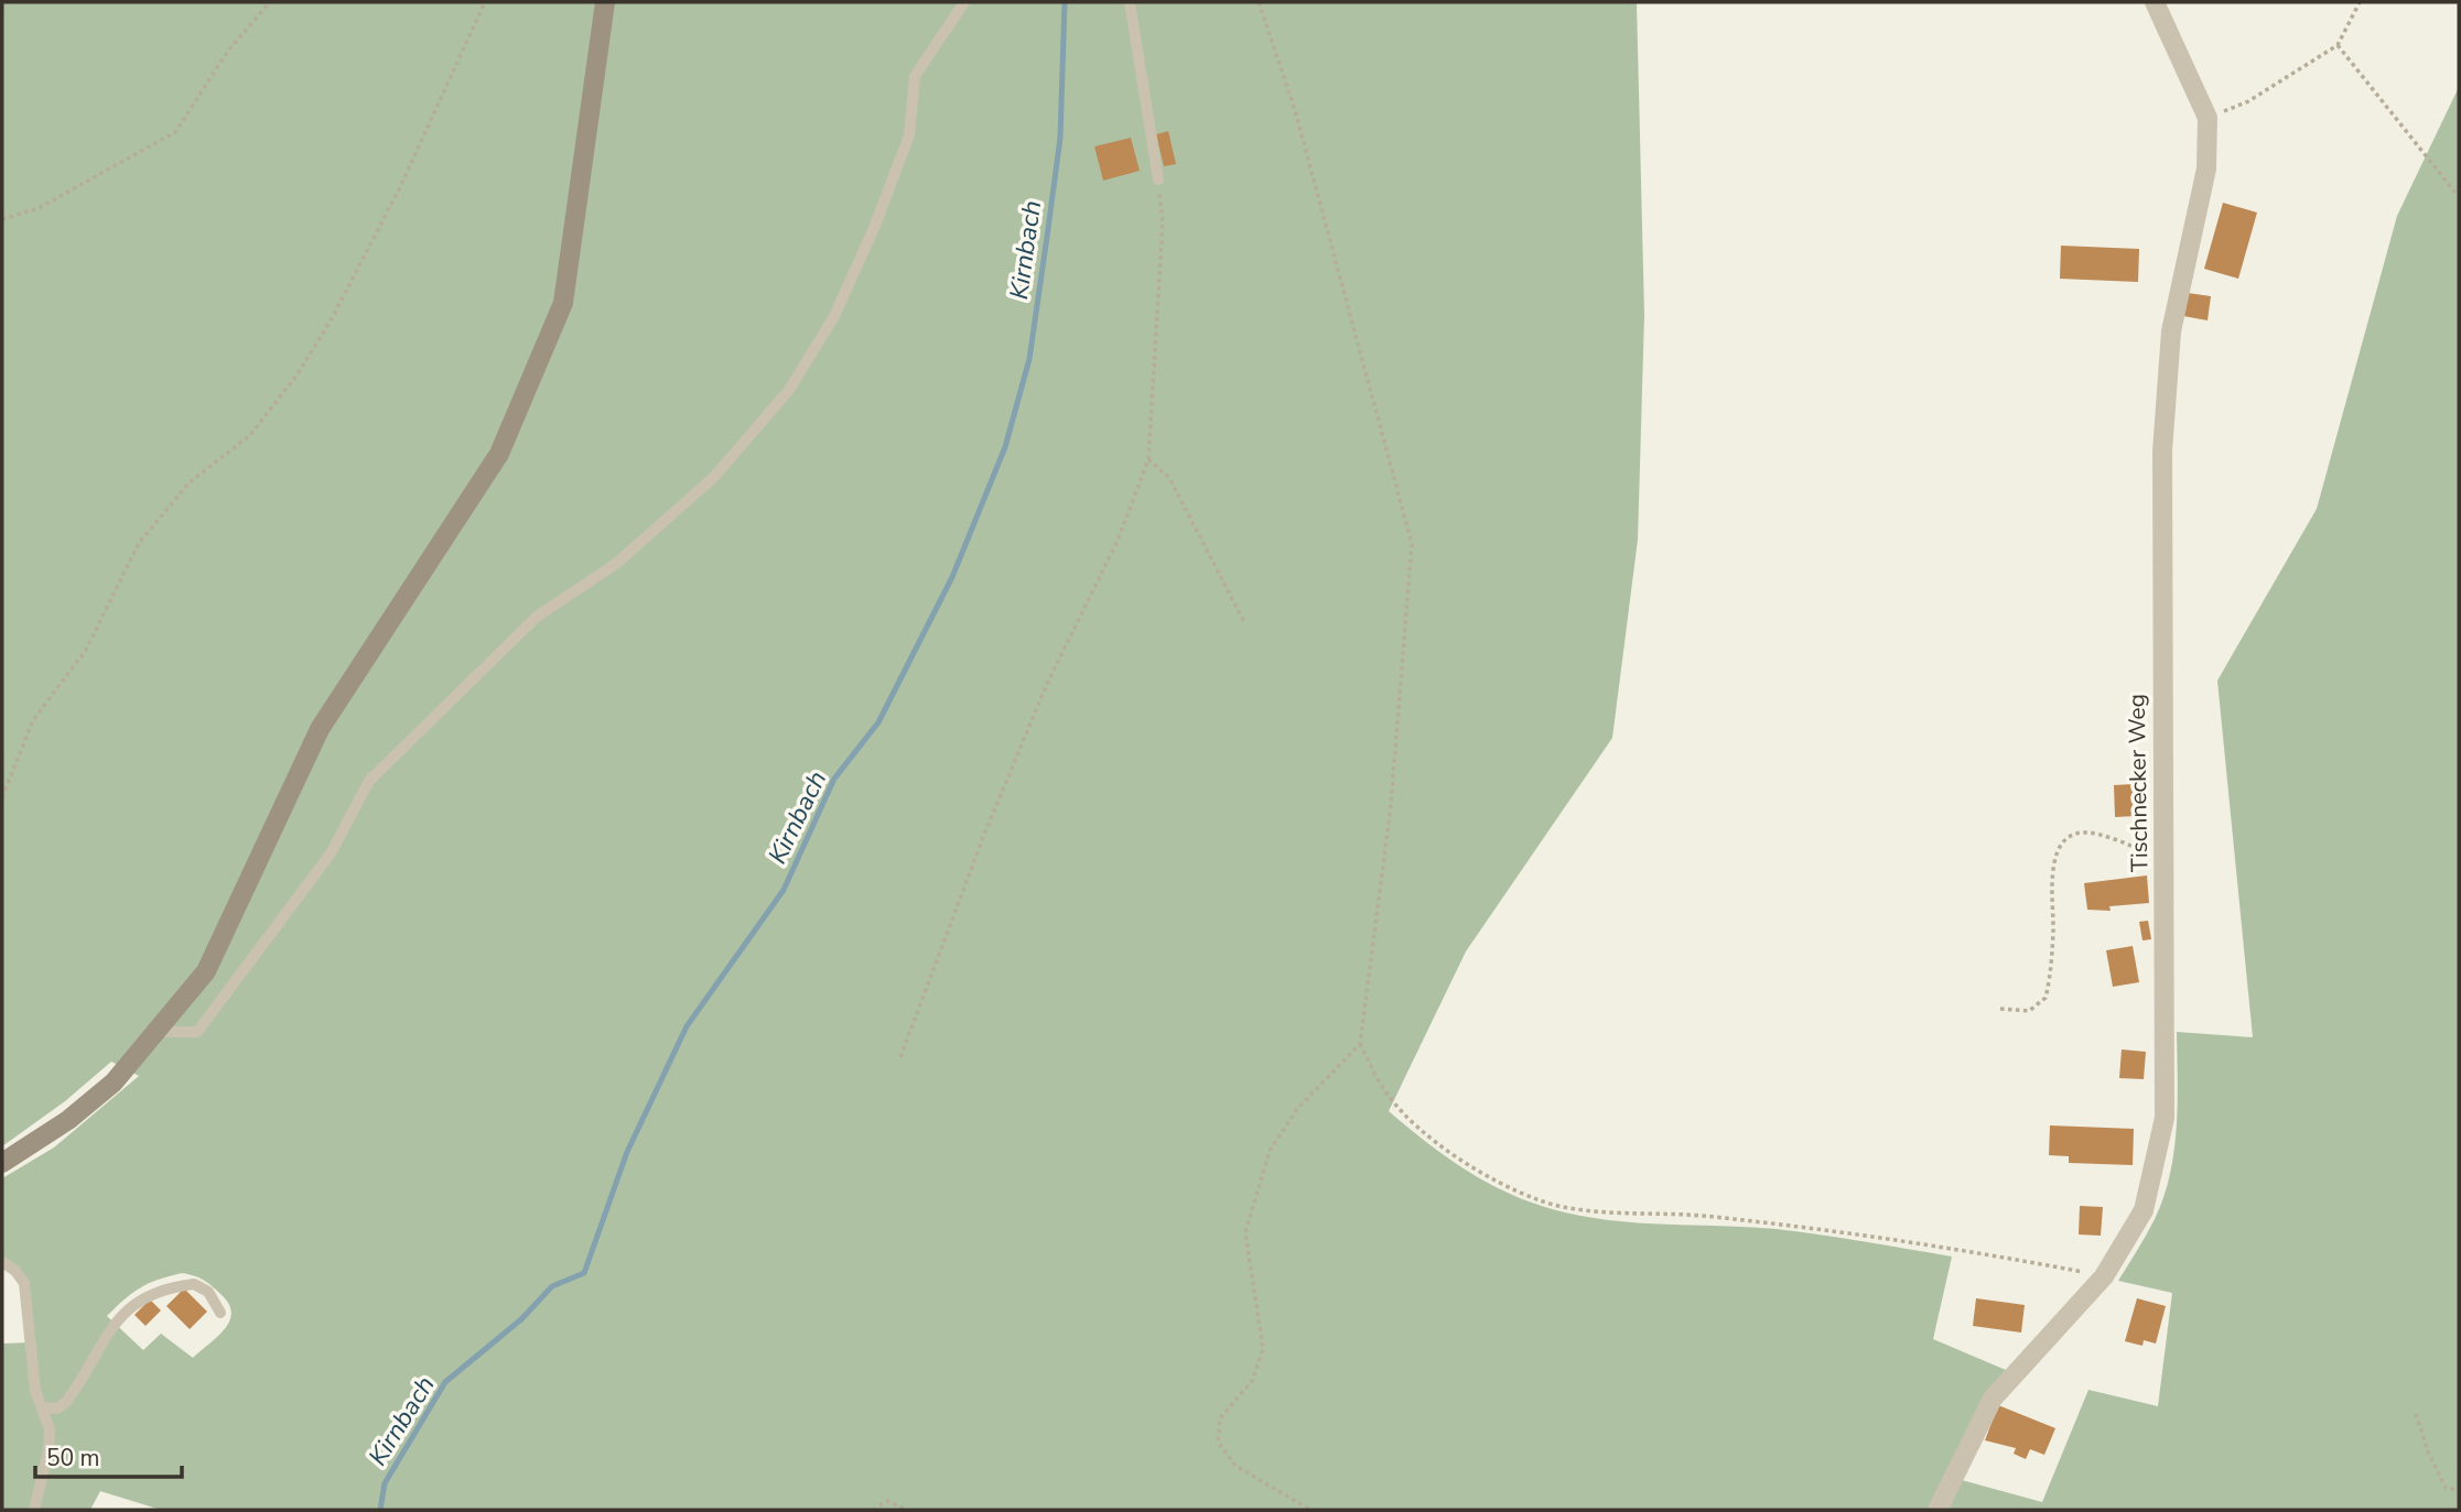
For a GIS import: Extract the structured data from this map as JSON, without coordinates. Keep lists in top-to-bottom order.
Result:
{
  "streets": {
    "street": ["Tischnecker Weg"]
  },
  "water": ["Kirnbach"],
  "scale_bar": "50 m"
}
